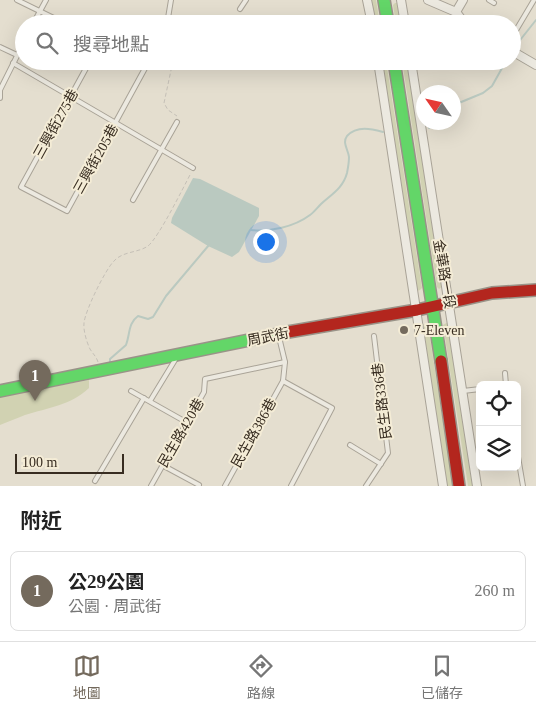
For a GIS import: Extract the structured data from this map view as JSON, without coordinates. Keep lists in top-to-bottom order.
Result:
{
  "streets": {
    "street": ["金華路一段", "周武街"],
    "lane": [
      "三興街275巷",
      "三興街205巷",
      "民生路336巷",
      "民生路420巷",
      "民生路386巷"
    ]
  },
  "crossings": [
    ["三興街275巷", "三興街205巷"],
    ["金華路一段", "周武街"]
  ],
  "places": ["7-Eleven"],
  "scale_bar": "100 m",
  "north": "top left",
  "page": {
    "search": "搜尋地點",
    "pins": "1",
    "scale": "100 m",
    "heading": "附近",
    "list": [
      {
        "mark": "1",
        "name": "公29公園",
        "note": "公園 · 周武街",
        "value": "260 m"
      }
    ],
    "nav": ["地圖", "路線", "已儲存"]
  }
}
